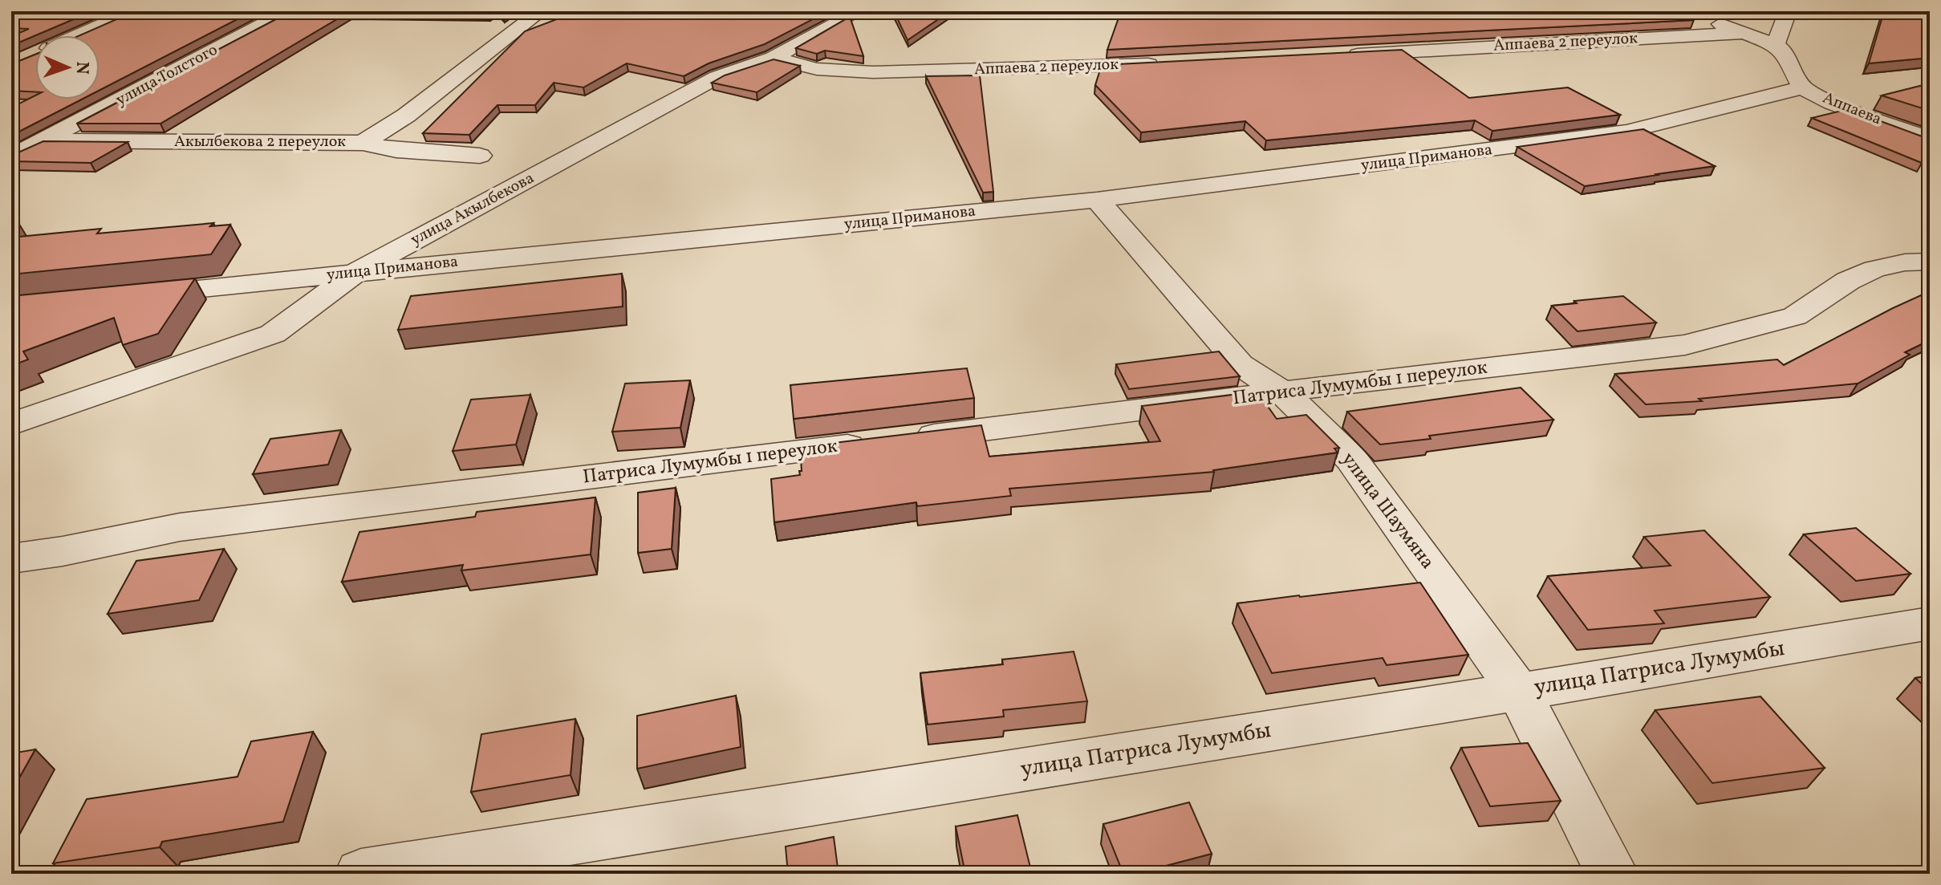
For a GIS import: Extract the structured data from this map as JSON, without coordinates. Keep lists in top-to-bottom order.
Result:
{
  "streets": {
    "street": [
      "Аппаева 2 переулок",
      "улица Толстого",
      "Аппаева",
      "Акылбекова 2 переулок",
      "улица Приманова",
      "улица Акылбекова",
      "Патриса Лумумбы 1 переулок",
      "улица Шаумяна",
      "улица Патриса Лумумбы"
    ]
  },
  "crossings": [
    ["Аппаева 2 переулок", "улица Акылбекова"],
    ["улица Толстого", "Акылбекова 2 переулок"],
    ["Аппаева", "улица Приманова"],
    ["улица Приманова", "улица Акылбекова"],
    ["улица Приманова", "улица Шаумяна"],
    ["Патриса Лумумбы 1 переулок", "улица Шаумяна"],
    ["улица Шаумяна", "улица Патриса Лумумбы"]
  ],
  "north": "right"
}
